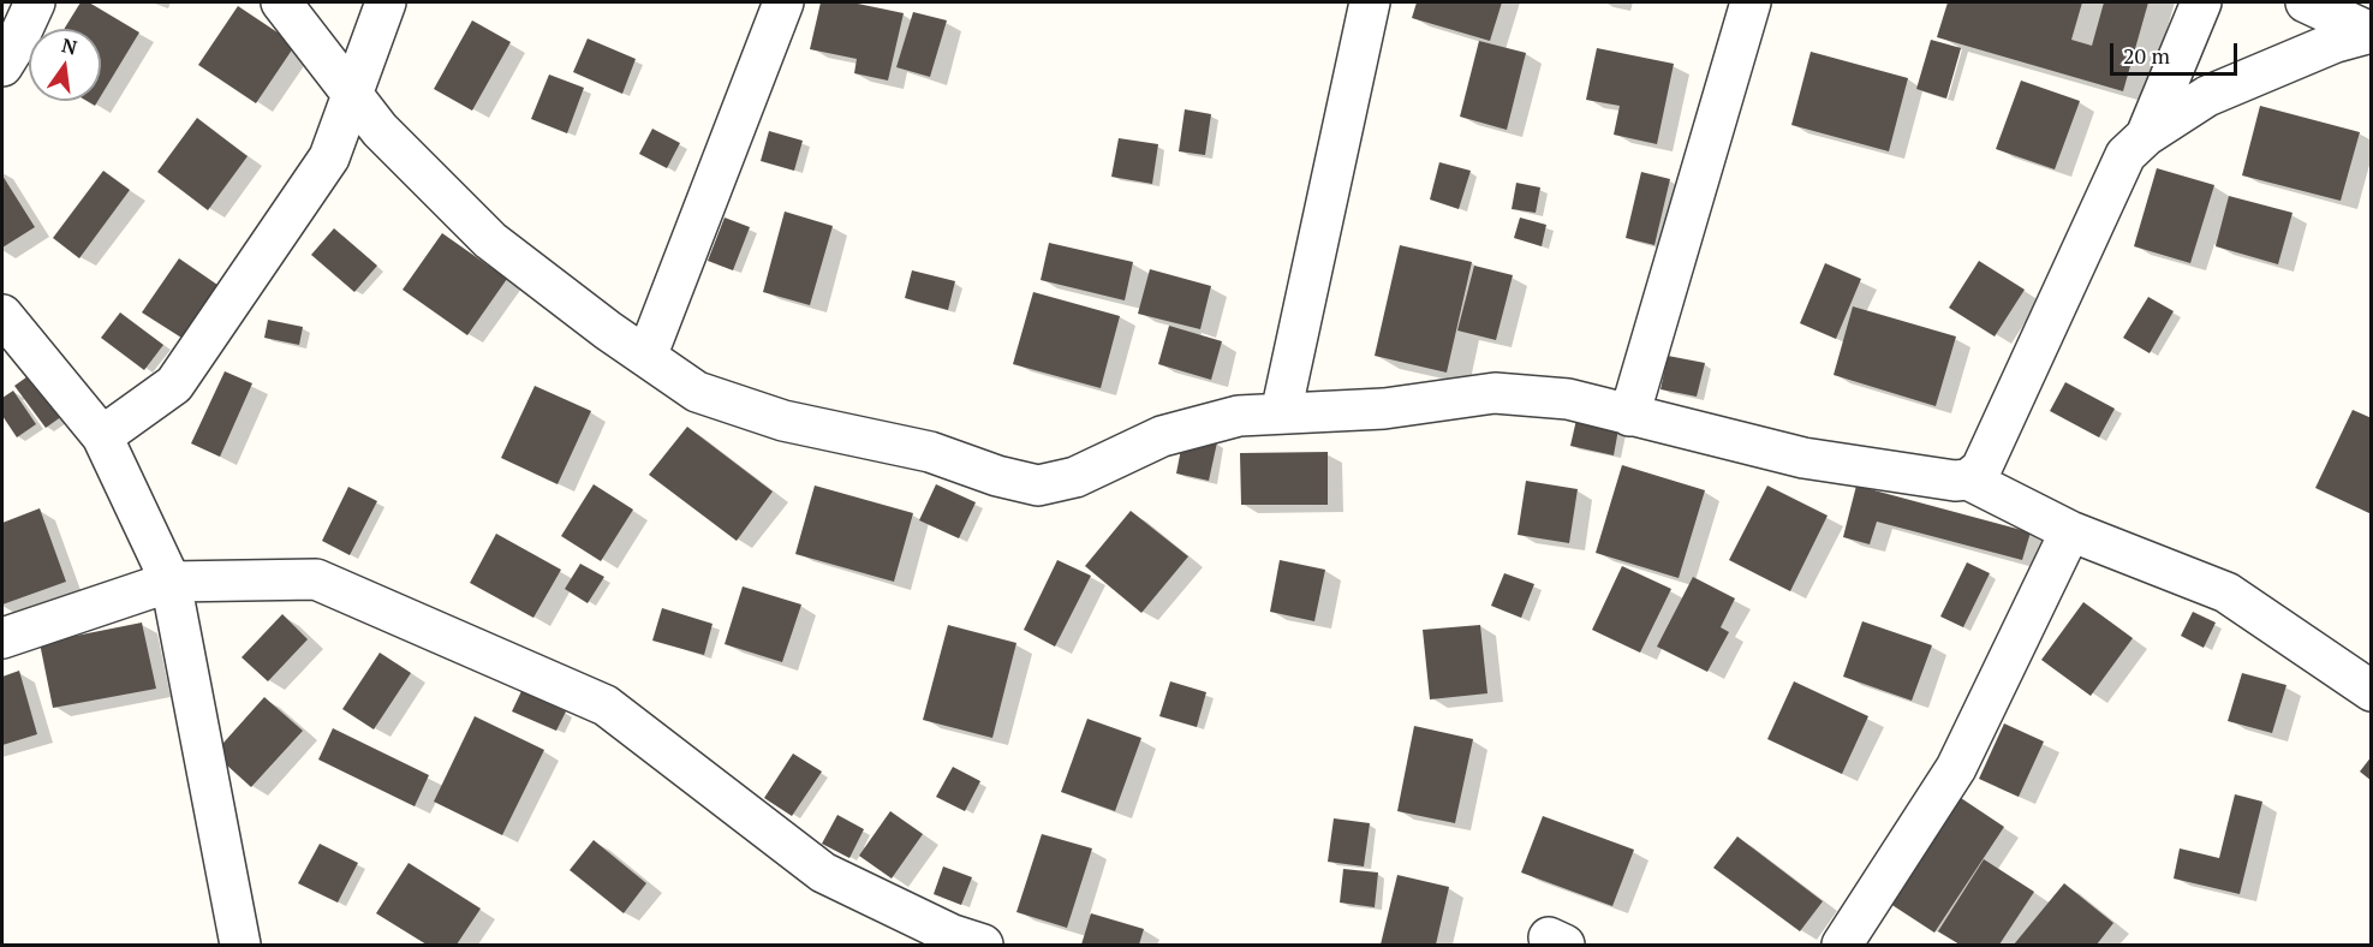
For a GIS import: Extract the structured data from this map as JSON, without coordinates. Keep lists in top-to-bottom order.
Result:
{
  "scale_bar": "20 m",
  "north": "top"
}
